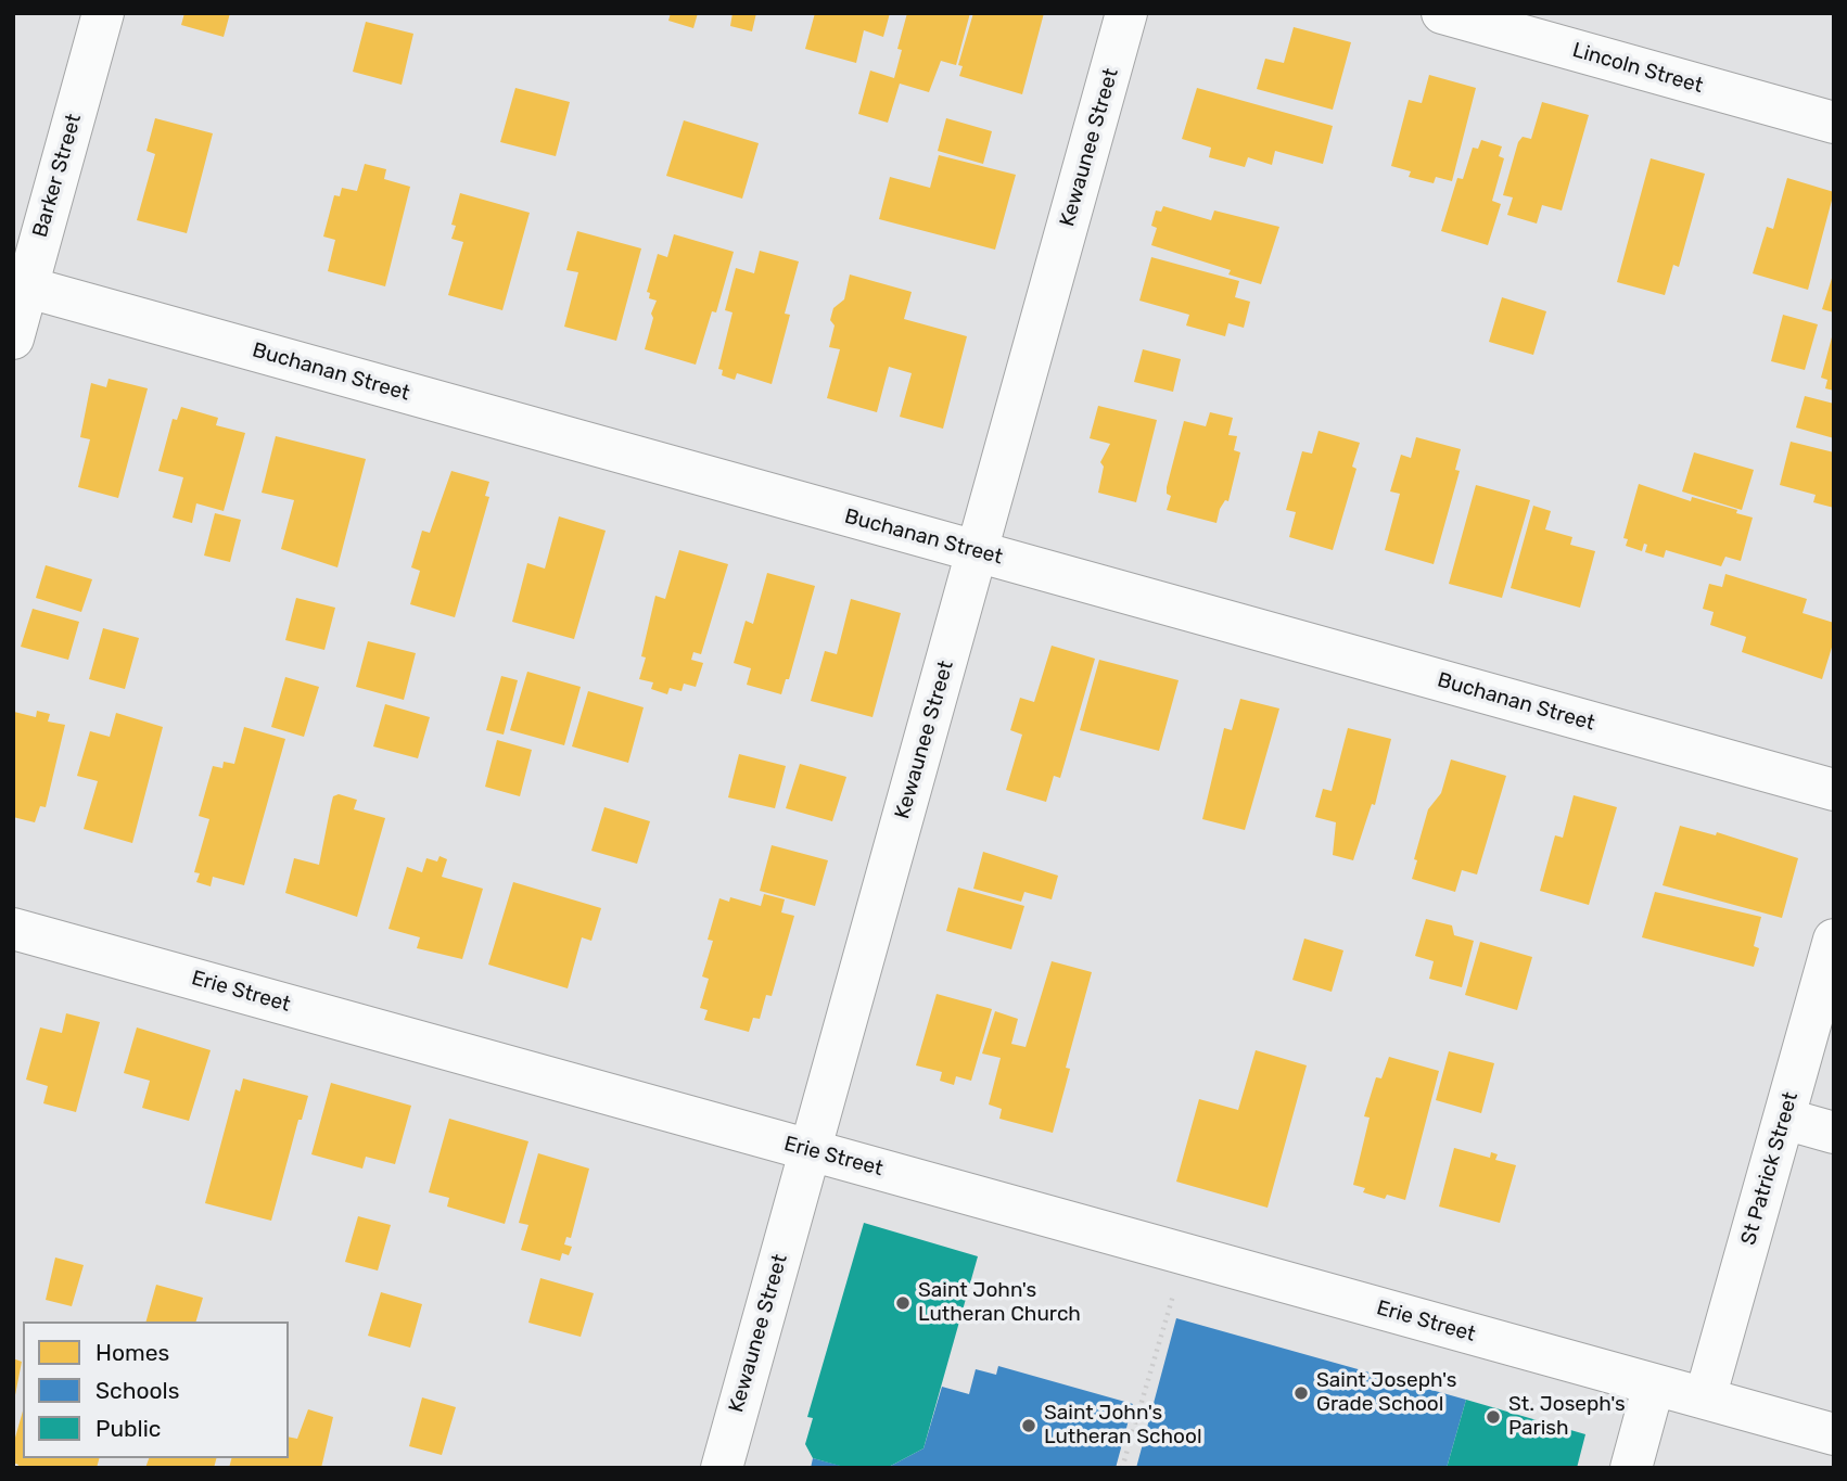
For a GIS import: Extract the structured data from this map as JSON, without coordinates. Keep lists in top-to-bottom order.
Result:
{
  "streets": {
    "street": [
      "Lincoln Street",
      "Kewaunee Street",
      "Barker Street",
      "Buchanan Street",
      "Erie Street",
      "St Patrick Street"
    ]
  },
  "crossings": [
    ["Kewaunee Street", "Buchanan Street"],
    ["Kewaunee Street", "Erie Street"],
    ["Barker Street", "Buchanan Street"],
    ["Erie Street", "St Patrick Street"]
  ],
  "places": [
    "Saint John's Lutheran Church",
    "Saint Joseph's Grade School",
    "St. Joseph's Parish",
    "Saint John's Lutheran School"
  ],
  "legend": ["Homes", "Schools", "Public"]
}
